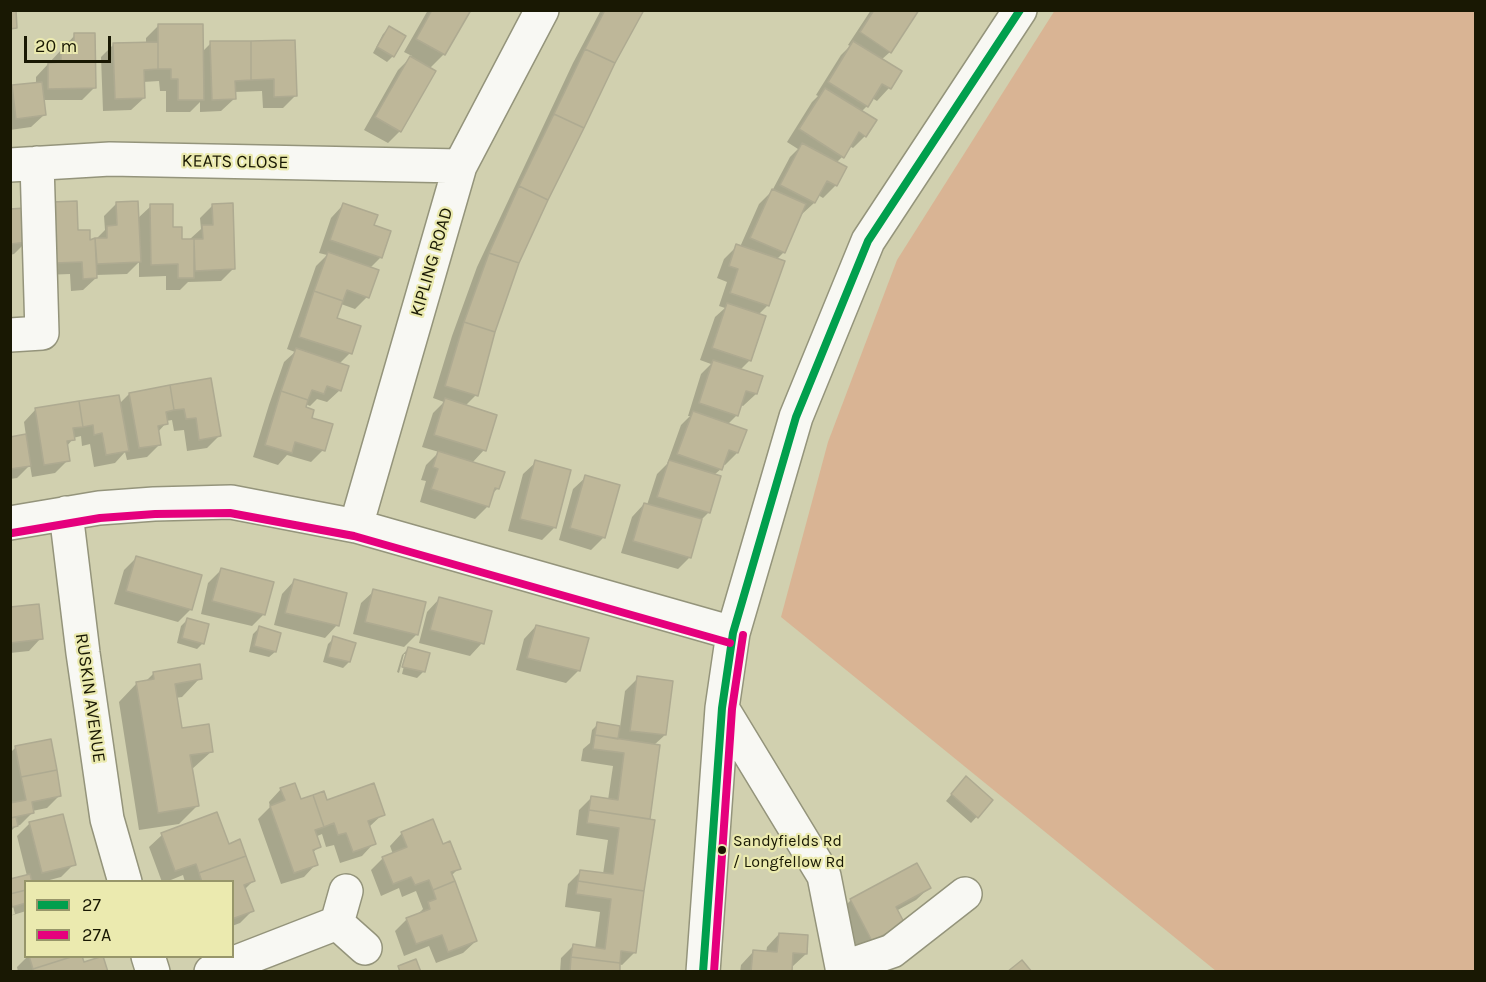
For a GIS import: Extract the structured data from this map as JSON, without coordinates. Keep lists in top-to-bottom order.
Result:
{
  "streets": {
    "street": ["KEATS CLOSE", "KIPLING ROAD", "RUSKIN AVENUE"]
  },
  "crossings": [
    ["KEATS CLOSE", "KIPLING ROAD"]
  ],
  "places": ["Sandyfields Rd / Longfellow Rd"],
  "lines": ["transit line 27", "transit line 27A"],
  "legend": ["27", "27A"],
  "scale_bar": "20 m"
}
